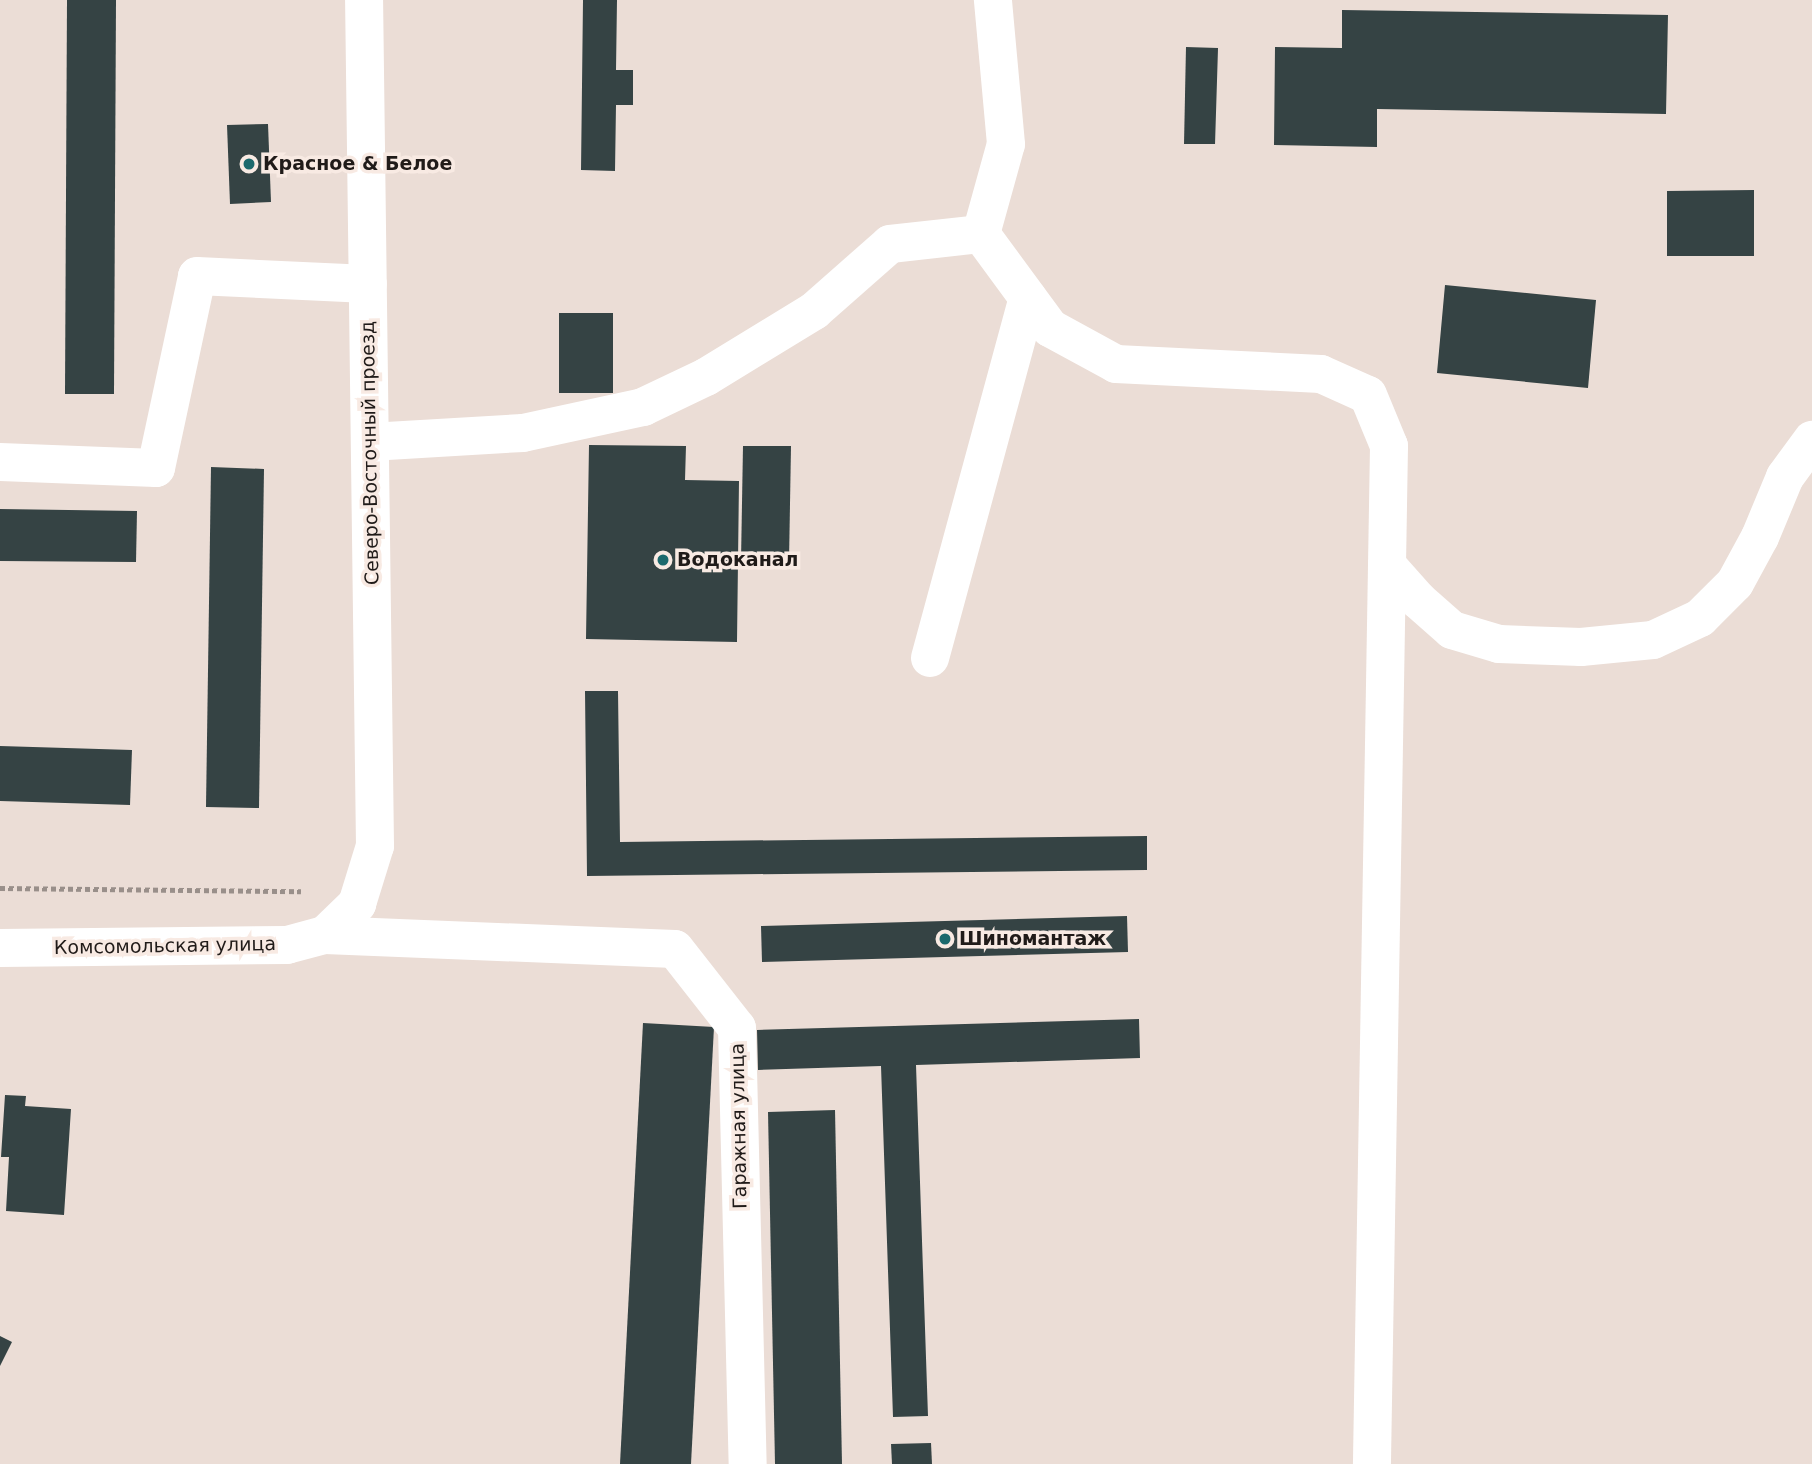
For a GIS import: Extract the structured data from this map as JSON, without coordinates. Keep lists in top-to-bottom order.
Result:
{
  "streets": {
    "street": ["Северо-Восточный проезд", "Комсомольская улица", "Гаражная улица"]
  },
  "crossings": [
    ["Северо-Восточный проезд", "Комсомольская улица"],
    ["Комсомольская улица", "Гаражная улица"]
  ],
  "places": ["Красное & Белое", "Водоканал", "Шиномантаж"]
}
